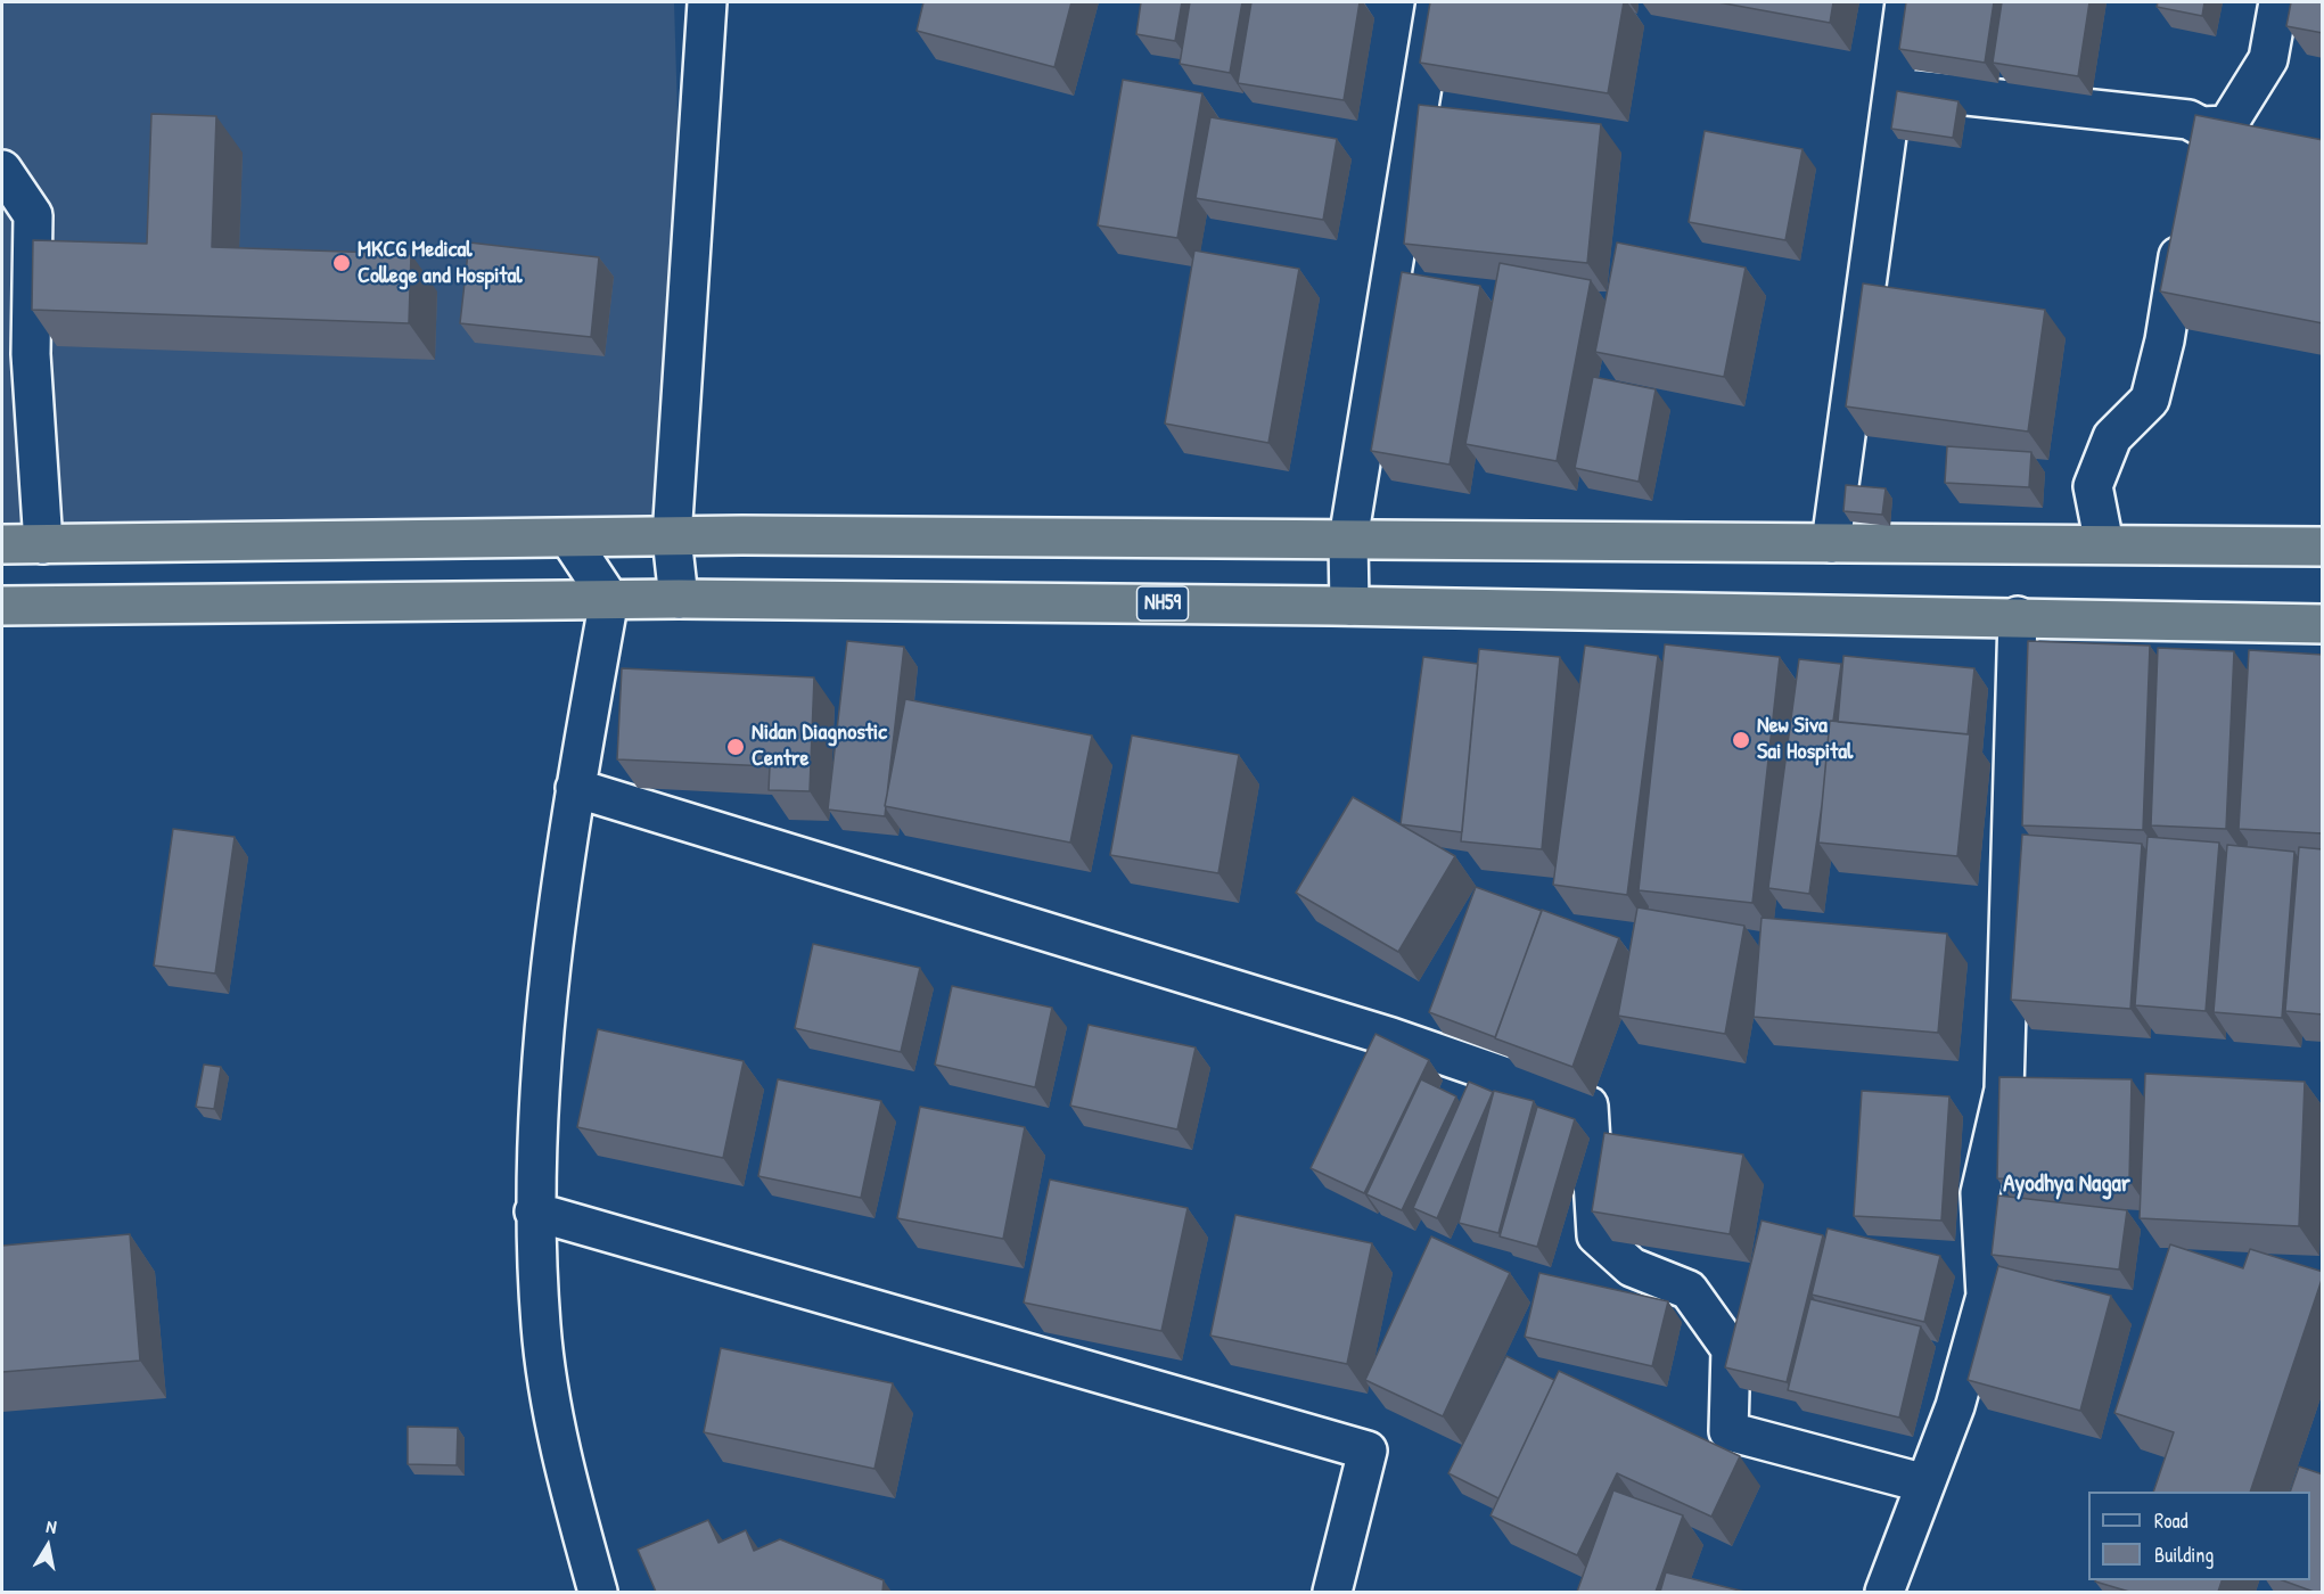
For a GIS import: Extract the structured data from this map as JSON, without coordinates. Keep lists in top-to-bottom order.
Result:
{
  "streets": {
    "highway": ["NH59"]
  },
  "districts": ["Ayodhya Nagar"],
  "places": ["MKCG Medical College and Hospital", "New Siva Sai Hospital", "Nidan Diagnostic Centre"],
  "legend": ["Road", "Building"],
  "north": "top"
}
